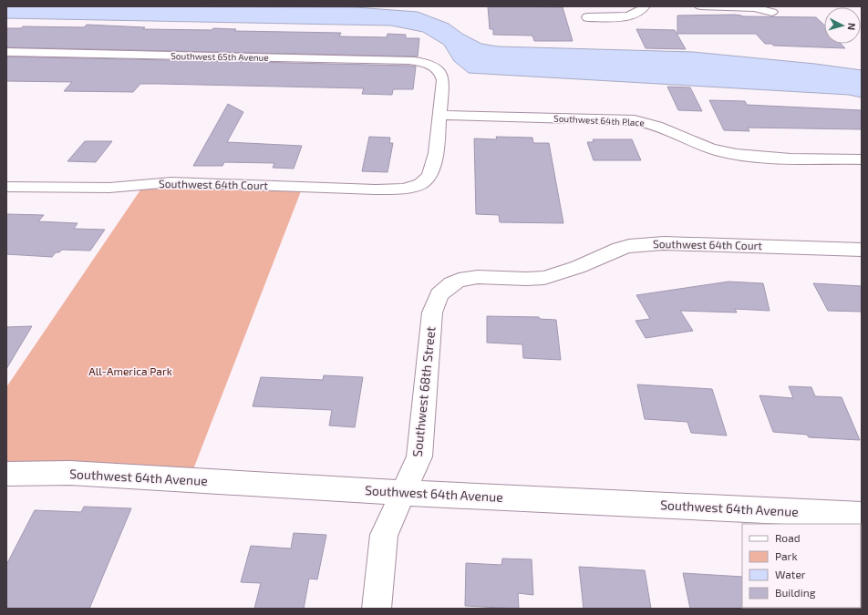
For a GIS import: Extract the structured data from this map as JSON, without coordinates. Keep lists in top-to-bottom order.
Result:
{
  "streets": {
    "street": [
      "Southwest 65th Avenue",
      "Southwest 64th Place",
      "Southwest 64th Court",
      "Southwest 68th Street",
      "Southwest 64th Avenue"
    ]
  },
  "crossings": [
    ["Southwest 65th Avenue", "Southwest 64th Place"],
    ["Southwest 65th Avenue", "Southwest 64th Court"],
    ["Southwest 64th Place", "Southwest 64th Court"],
    ["Southwest 64th Court", "Southwest 68th Street"],
    ["Southwest 68th Street", "Southwest 64th Avenue"]
  ],
  "parks": ["All-America Park"],
  "legend": [
    "Road",
    "Park",
    "Water",
    "Building"
  ],
  "north": "right"
}
